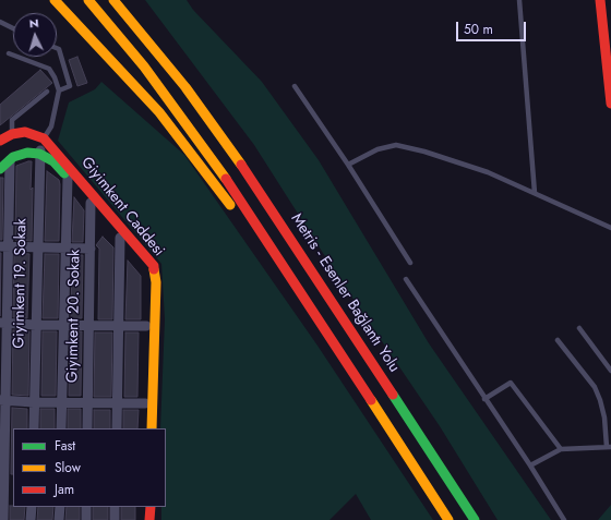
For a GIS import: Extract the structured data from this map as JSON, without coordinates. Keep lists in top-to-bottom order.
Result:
{
  "streets": {
    "main road": ["Giyimkent Caddesi", "Metris - Esenler Bağlantı Yolu"],
    "street": ["Giyimkent 19. Sokak", "Giyimkent 20. Sokak"]
  },
  "crossings": [
    ["Giyimkent Caddesi", "Giyimkent 19. Sokak"],
    ["Giyimkent Caddesi", "Giyimkent 20. Sokak"]
  ],
  "legend": ["Fast", "Slow", "Jam"],
  "scale_bar": "50 m",
  "north": "top"
}
